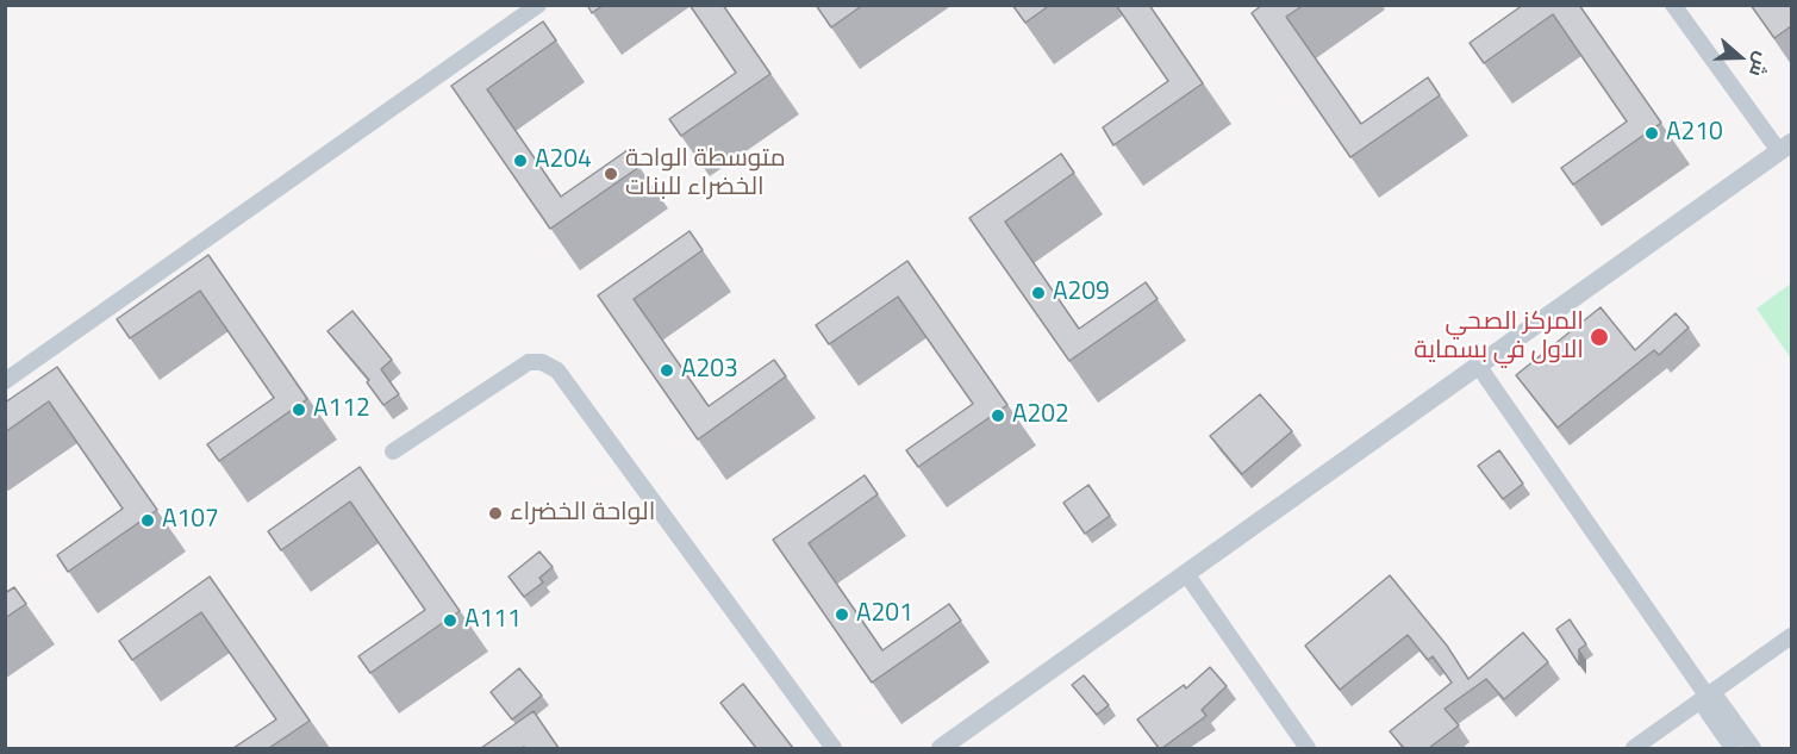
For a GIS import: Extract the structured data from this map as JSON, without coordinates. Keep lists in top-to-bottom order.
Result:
{
  "places": [
    "A210",
    "A204",
    "متوسطة الواحة الخضراء للبنات",
    "A209",
    "المركز الصحي الاول في بسماية",
    "A203",
    "A112",
    "A202",
    "الواحة الخضراء",
    "A107",
    "A201",
    "A111"
  ],
  "north": "right"
}
